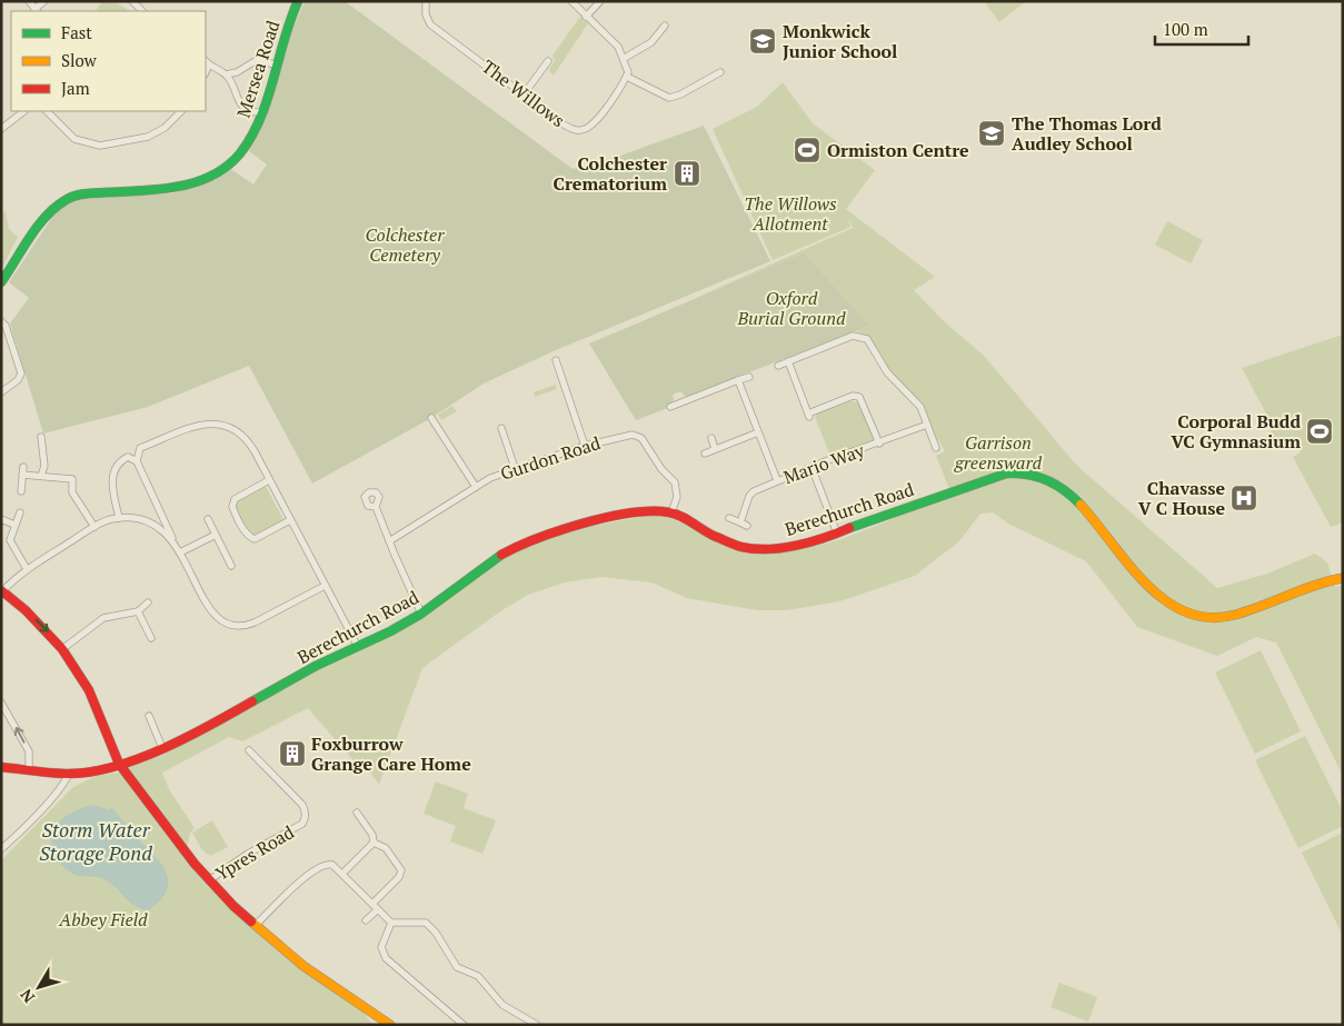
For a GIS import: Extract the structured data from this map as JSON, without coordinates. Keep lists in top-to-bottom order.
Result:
{
  "streets": {
    "street": [
      "Mersea Road",
      "The Willows",
      "Gurdon Road",
      "Mario Way",
      "Berechurch Road",
      "Ypres Road"
    ]
  },
  "crossings": [
    ["Gurdon Road", "Berechurch Road"]
  ],
  "water": ["Storm Water Storage Pond"],
  "parks": [
    "The Willows Allotment",
    "Colchester Cemetery",
    "Oxford Burial Ground",
    "Garrison greensward",
    "Abbey Field"
  ],
  "places": {
    "school or university": ["Monkwick Junior School", "The Thomas Lord Audley School"],
    "sports": ["Ormiston Centre", "Corporal Budd VC Gymnasium"],
    "building": ["Colchester Crematorium", "Foxburrow Grange Care Home"],
    "hospital": ["Chavasse V C House"]
  },
  "legend": ["Fast", "Slow", "Jam"],
  "scale_bar": "100 m",
  "north": "bottom left"
}
